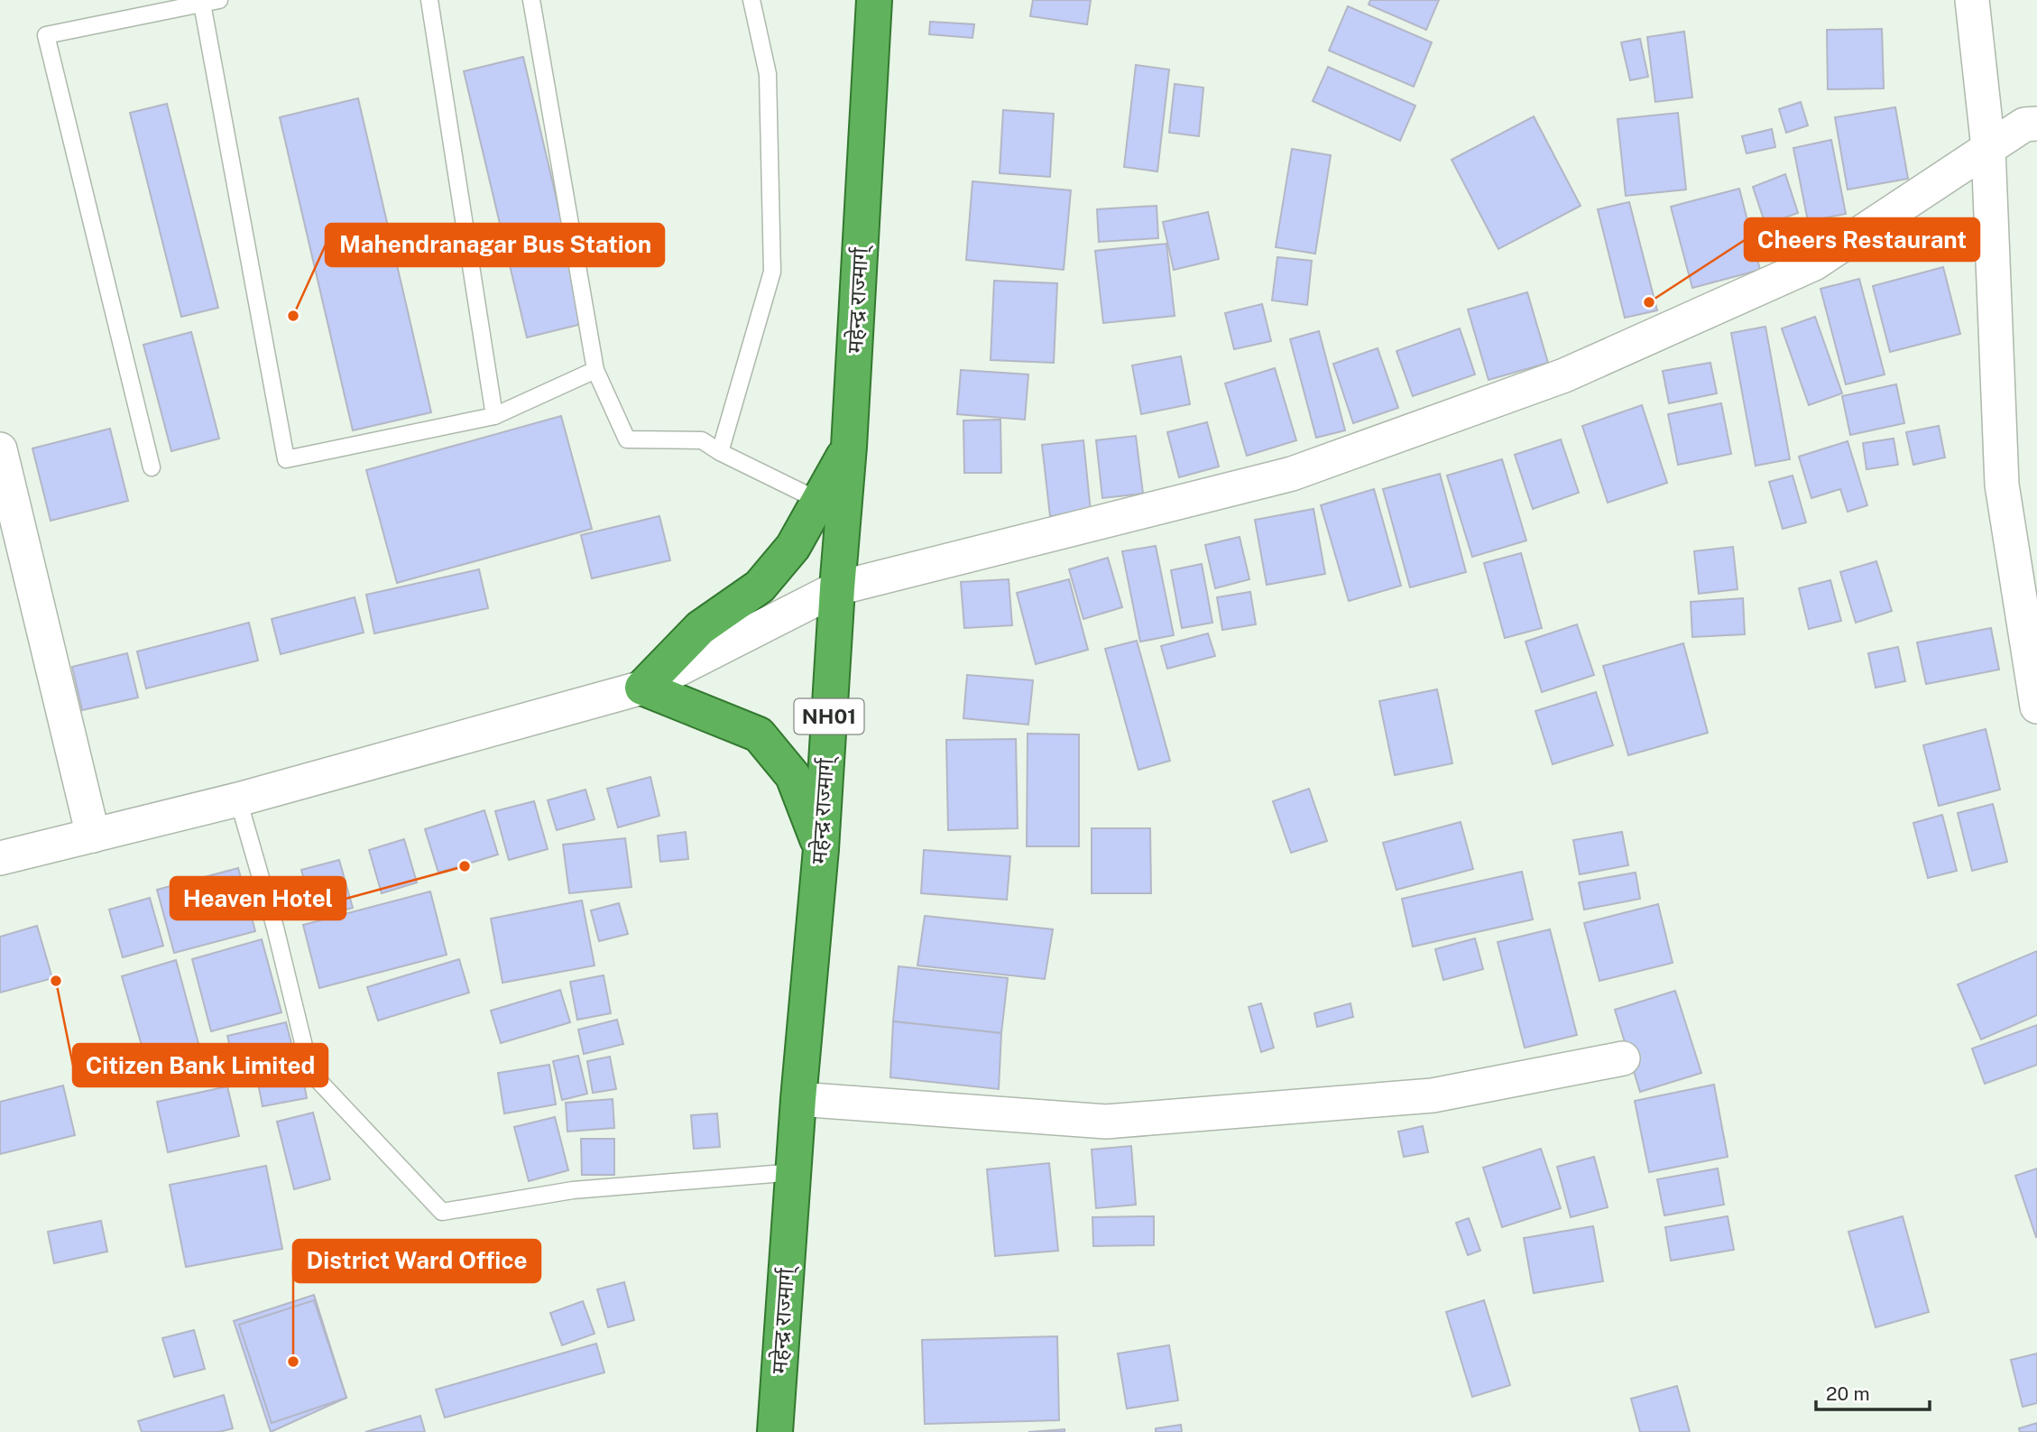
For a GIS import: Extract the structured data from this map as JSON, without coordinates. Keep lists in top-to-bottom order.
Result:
{
  "streets": {
    "highway": ["महेन्द्र राज्मार्ग्", "NH01"]
  },
  "places": [
    "Cheers Restaurant",
    "Mahendranagar Bus Station",
    "Heaven Hotel",
    "Citizen Bank Limited",
    "District Ward Office"
  ],
  "scale_bar": "20 m"
}
